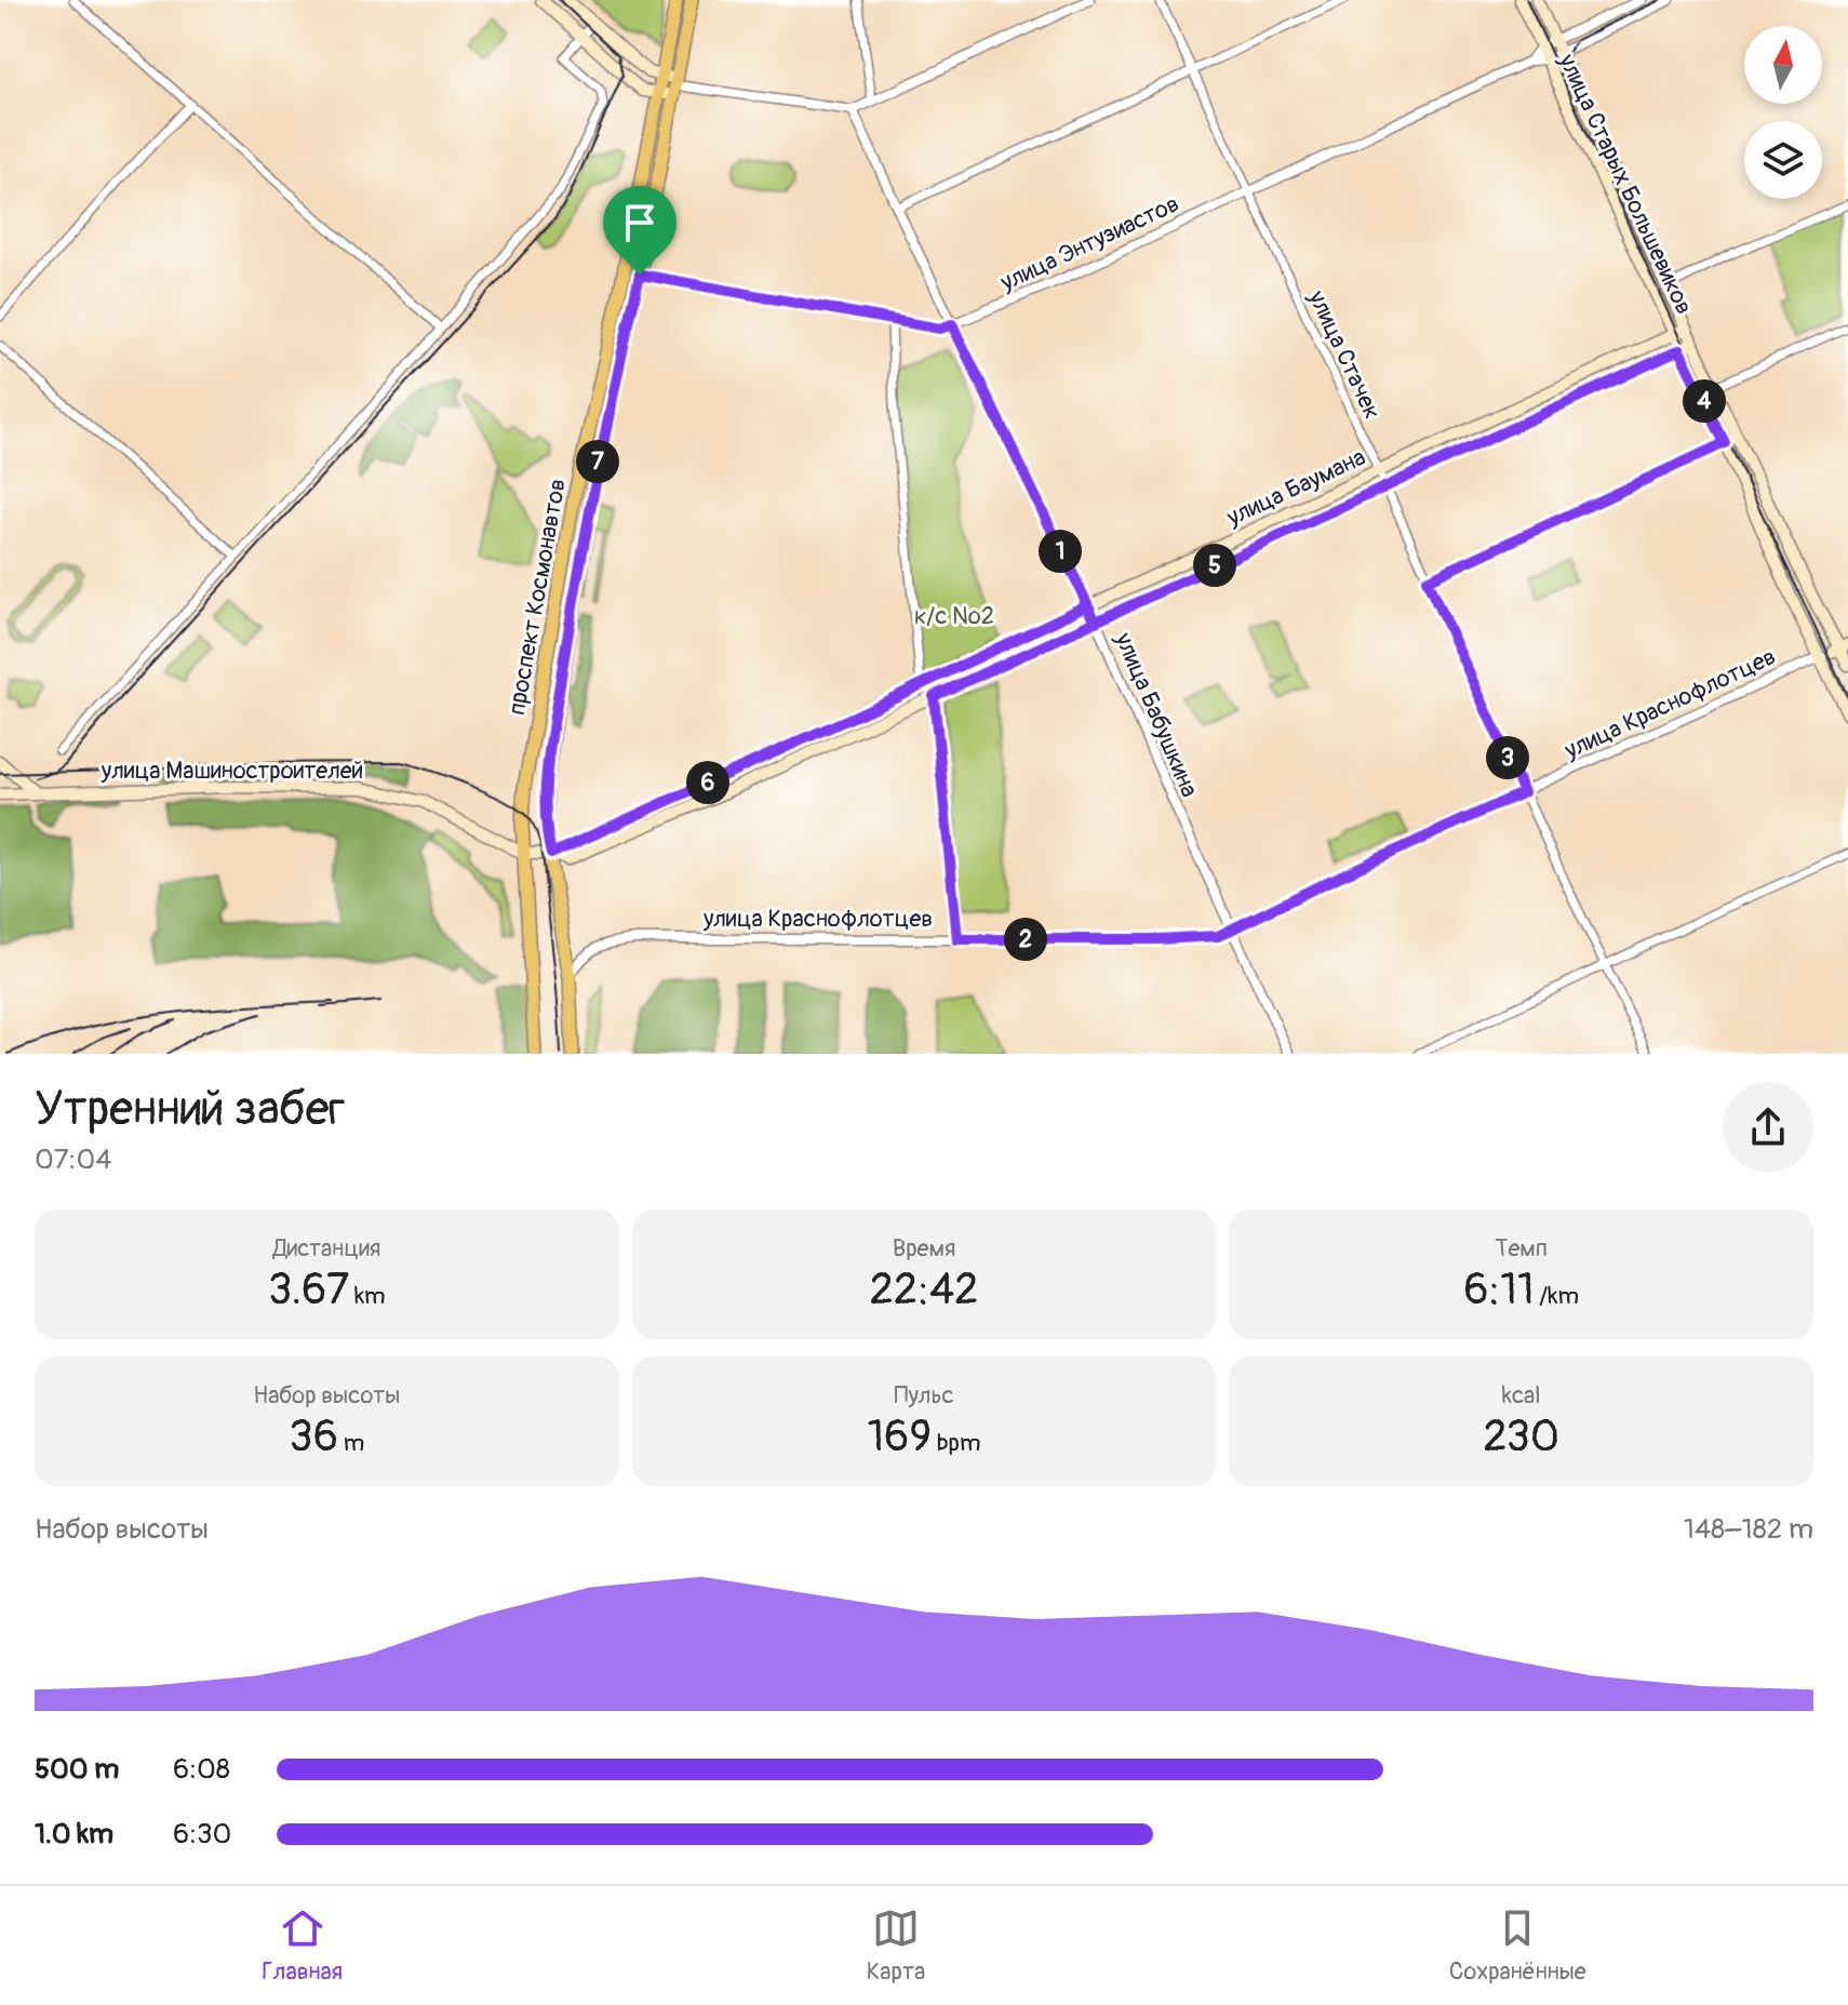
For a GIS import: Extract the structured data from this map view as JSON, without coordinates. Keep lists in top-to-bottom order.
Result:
{
  "streets": {
    "main road": [
      "улица Старых Большевиков",
      "улица Баумана",
      "проспект Космонавтов",
      "улица Машиностроителей"
    ],
    "street": [
      "улица Энтузиастов",
      "улица Стачек",
      "улица Краснофлотцев",
      "улица Бабушкина"
    ]
  },
  "crossings": [
    ["улица Старых Большевиков", "улица Баумана"],
    ["улица Старых Большевиков", "улица Краснофлотцев"],
    ["улица Энтузиастов", "улица Стачек"],
    ["улица Энтузиастов", "проспект Космонавтов"],
    ["улица Энтузиастов", "улица Бабушкина"],
    ["улица Стачек", "улица Баумана"],
    ["улица Стачек", "улица Краснофлотцев"],
    ["улица Баумана", "проспект Космонавтов"],
    ["улица Баумана", "улица Бабушкина"],
    ["улица Баумана", "улица Машиностроителей"],
    ["проспект Космонавтов", "улица Краснофлотцев"],
    ["проспект Космонавтов", "улица Машиностроителей"],
    ["улица Краснофлотцев", "улица Бабушкина"]
  ],
  "parks": ["к/с №2"],
  "north": "top",
  "page": {
    "pins": [
      "4",
      "7",
      "1",
      "5",
      "3",
      "6",
      "2"
    ],
    "heading": ["Утренний забег", "07:04"],
    "stats": [
      ["Дистанция", "3.67 km"],
      ["Время", "22:42"],
      ["Темп", "6:11 /km"],
      ["Набор высоты", "36 m"],
      ["Пульс", "169 bpm"],
      ["kcal", "230"]
    ],
    "chart": ["Набор высоты", "148–182 m"],
    "list": [
      {
        "name": "500 m",
        "note": "6:08"
      },
      {
        "name": "1.0 km",
        "note": "6:30"
      }
    ],
    "tabs": ["Главная", "Карта", "Сохранённые"]
  }
}
